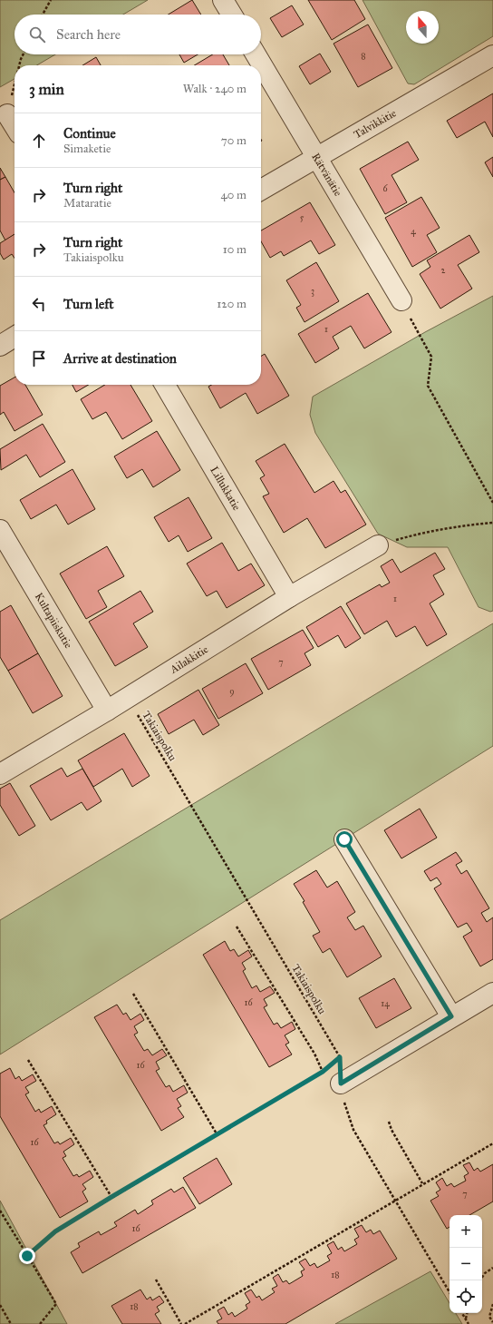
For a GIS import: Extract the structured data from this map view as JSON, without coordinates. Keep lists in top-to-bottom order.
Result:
{
  "streets": {
    "street": [
      "Talvikkitie",
      "Rätvänätie",
      "Lillukkatie",
      "Kultapiiskutie",
      "Ailakkitie"
    ],
    "path": ["Takiaispolku"]
  },
  "crossings": [
    ["Talvikkitie", "Rätvänätie"],
    ["Lillukkatie", "Ailakkitie"],
    ["Kultapiiskutie", "Ailakkitie"],
    ["Ailakkitie", "Takiaispolku"]
  ],
  "house_numbers": [
    "8",
    "6",
    "5",
    "4",
    "2",
    "3",
    "1",
    "1",
    "7",
    "9",
    "16",
    "14",
    "16",
    "16",
    "7",
    "16",
    "18",
    "18"
  ],
  "north": "top",
  "page": {
    "search": "Search here",
    "heading": ["3 min", "Walk · 240 m"],
    "list": [
      ["Continue", "Simaketie", "70 m"],
      ["Turn right", "Mataratie", "40 m"],
      ["Turn right", "Takiaispolku", "10 m"],
      ["Turn left", "120 m"],
      "Arrive at destination"
    ],
    "map_buttons": ["+", "−"]
  }
}
